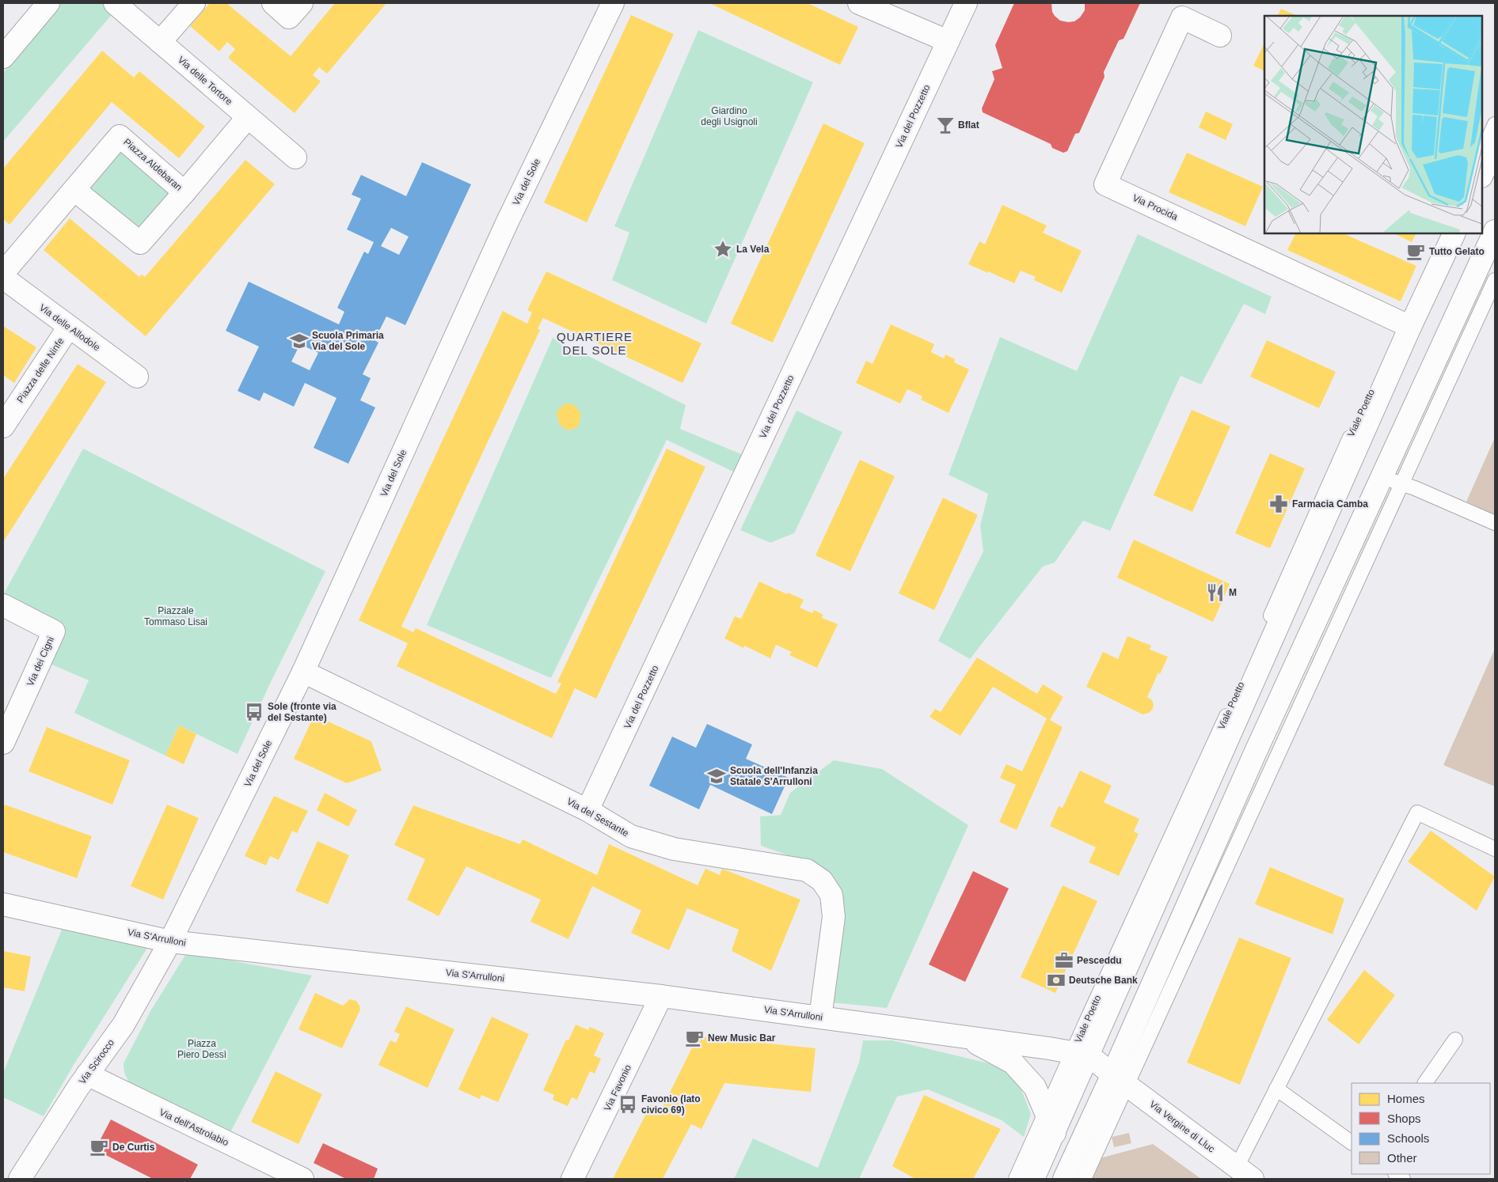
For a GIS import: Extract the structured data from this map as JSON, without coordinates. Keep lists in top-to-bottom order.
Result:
{
  "streets": {
    "street": [
      "Via delle Tortore",
      "Via del Pozzetto",
      "Piazza Aldebaran",
      "Via del Sole",
      "Via Procida",
      "Via delle Allodole",
      "Piazza delle Ninfe",
      "Viale Poetto",
      "Via dei Cigni",
      "Via del Sestante",
      "Via S'Arrulloni",
      "Via Scirocco",
      "Via Favonio",
      "Via Vergine di Lluc",
      "Via dell'Astrolabio"
    ]
  },
  "crossings": [
    ["Via delle Tortore", "Piazza Aldebaran"],
    ["Via del Pozzetto", "Via del Sestante"],
    ["Via del Sole", "Via del Sestante"],
    ["Via del Sole", "Via S'Arrulloni"],
    ["Via del Sole", "Via Scirocco"],
    ["Via Procida", "Viale Poetto"],
    ["Via delle Allodole", "Piazza delle Ninfe"],
    ["Viale Poetto", "Via S'Arrulloni"],
    ["Viale Poetto", "Via Vergine di Lluc"],
    ["Via del Sestante", "Via S'Arrulloni"],
    ["Via S'Arrulloni", "Via Scirocco"],
    ["Via S'Arrulloni", "Via Favonio"],
    ["Via Scirocco", "Via dell'Astrolabio"]
  ],
  "districts": ["QUARTIERE DEL SOLE"],
  "parks": ["Giardino degli Usignoli", "Piazzale Tommaso Lisai", "Piazza Piero Dessì"],
  "places": {
    "bar": ["Bflat"],
    "place": ["La Vela"],
    "cafe": ["Tutto Gelato", "New Music Bar", "De Curtis"],
    "school or university": ["Scuola Primaria Via del Sole", "Scuola dell'Infanzia Statale S'Arrulloni"],
    "pharmacy": ["Farmacia Camba"],
    "restaurant": ["M"],
    "bus stop": ["Sole (fronte via del Sestante)", "Favonio (lato civico 69)"],
    "office": ["Pesceddu"],
    "bank": ["Deutsche Bank"]
  },
  "legend": [
    "Homes",
    "Shops",
    "Schools",
    "Other"
  ]
}
